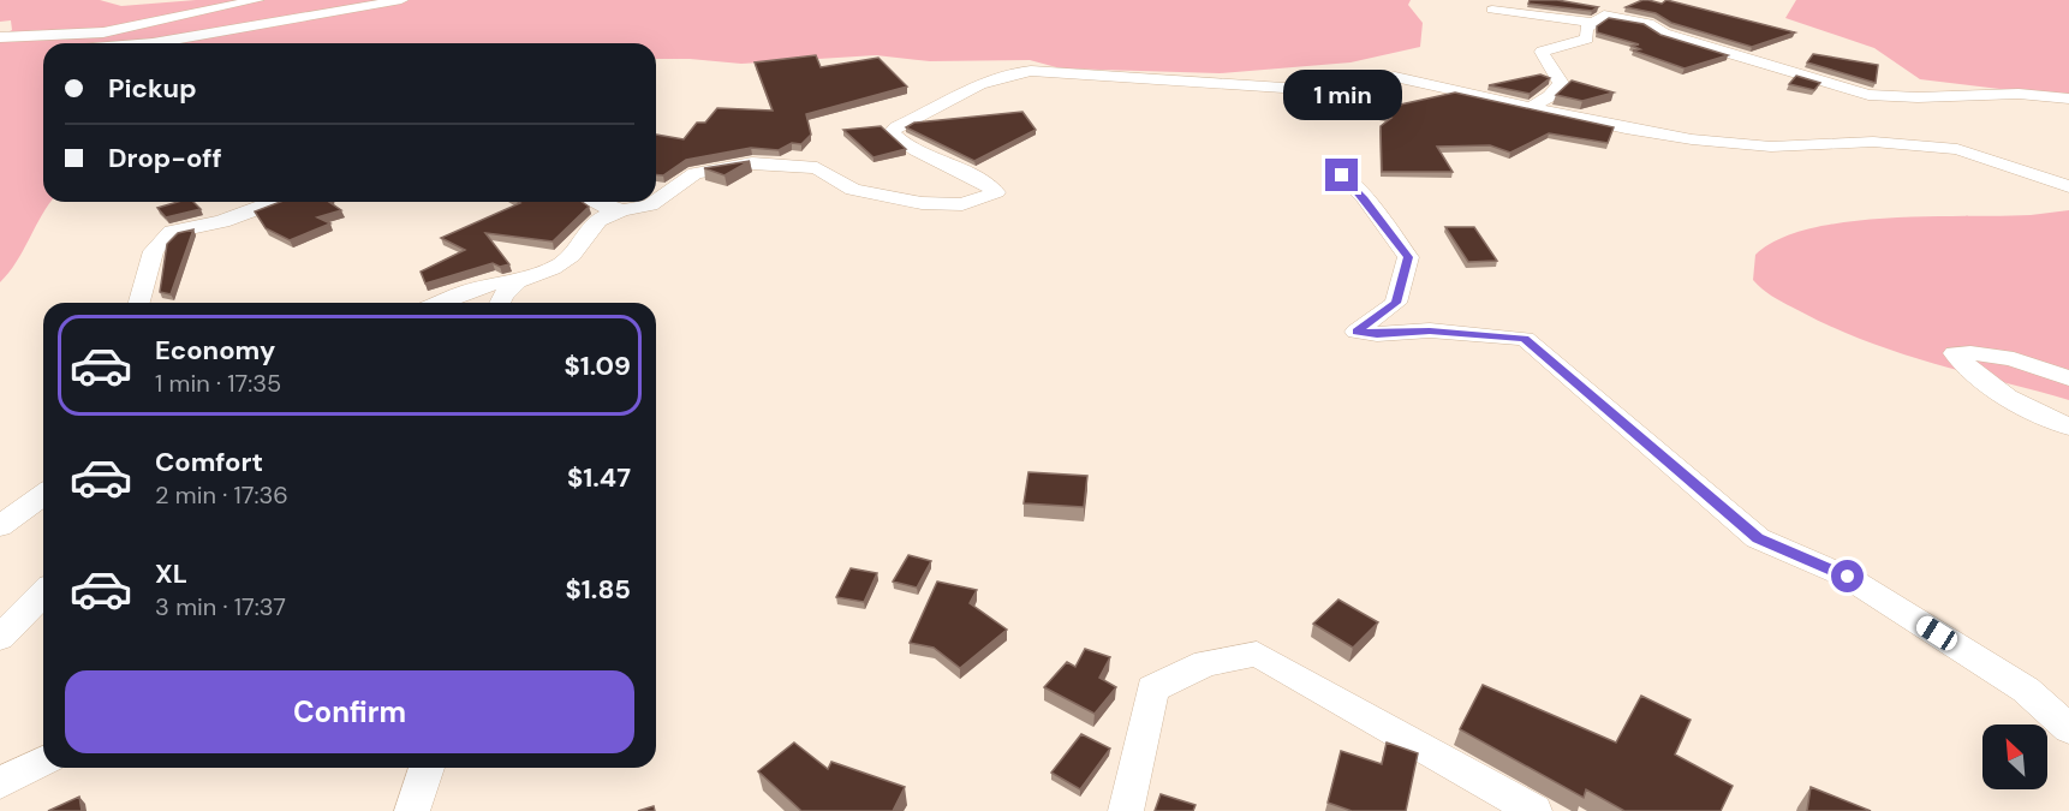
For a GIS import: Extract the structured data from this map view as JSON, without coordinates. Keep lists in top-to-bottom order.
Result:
{
  "north": "top left",
  "page": {
    "banner": ["Pickup", "Drop-off"],
    "bubble": "1 min",
    "list": [
      {
        "name": "Economy",
        "note": "1 min · 17:35",
        "value": "$1.09"
      },
      {
        "name": "Comfort",
        "note": "2 min · 17:36",
        "value": "$1.47"
      },
      {
        "name": "XL",
        "note": "3 min · 17:37",
        "value": "$1.85"
      }
    ],
    "buttons": "Confirm"
  }
}
